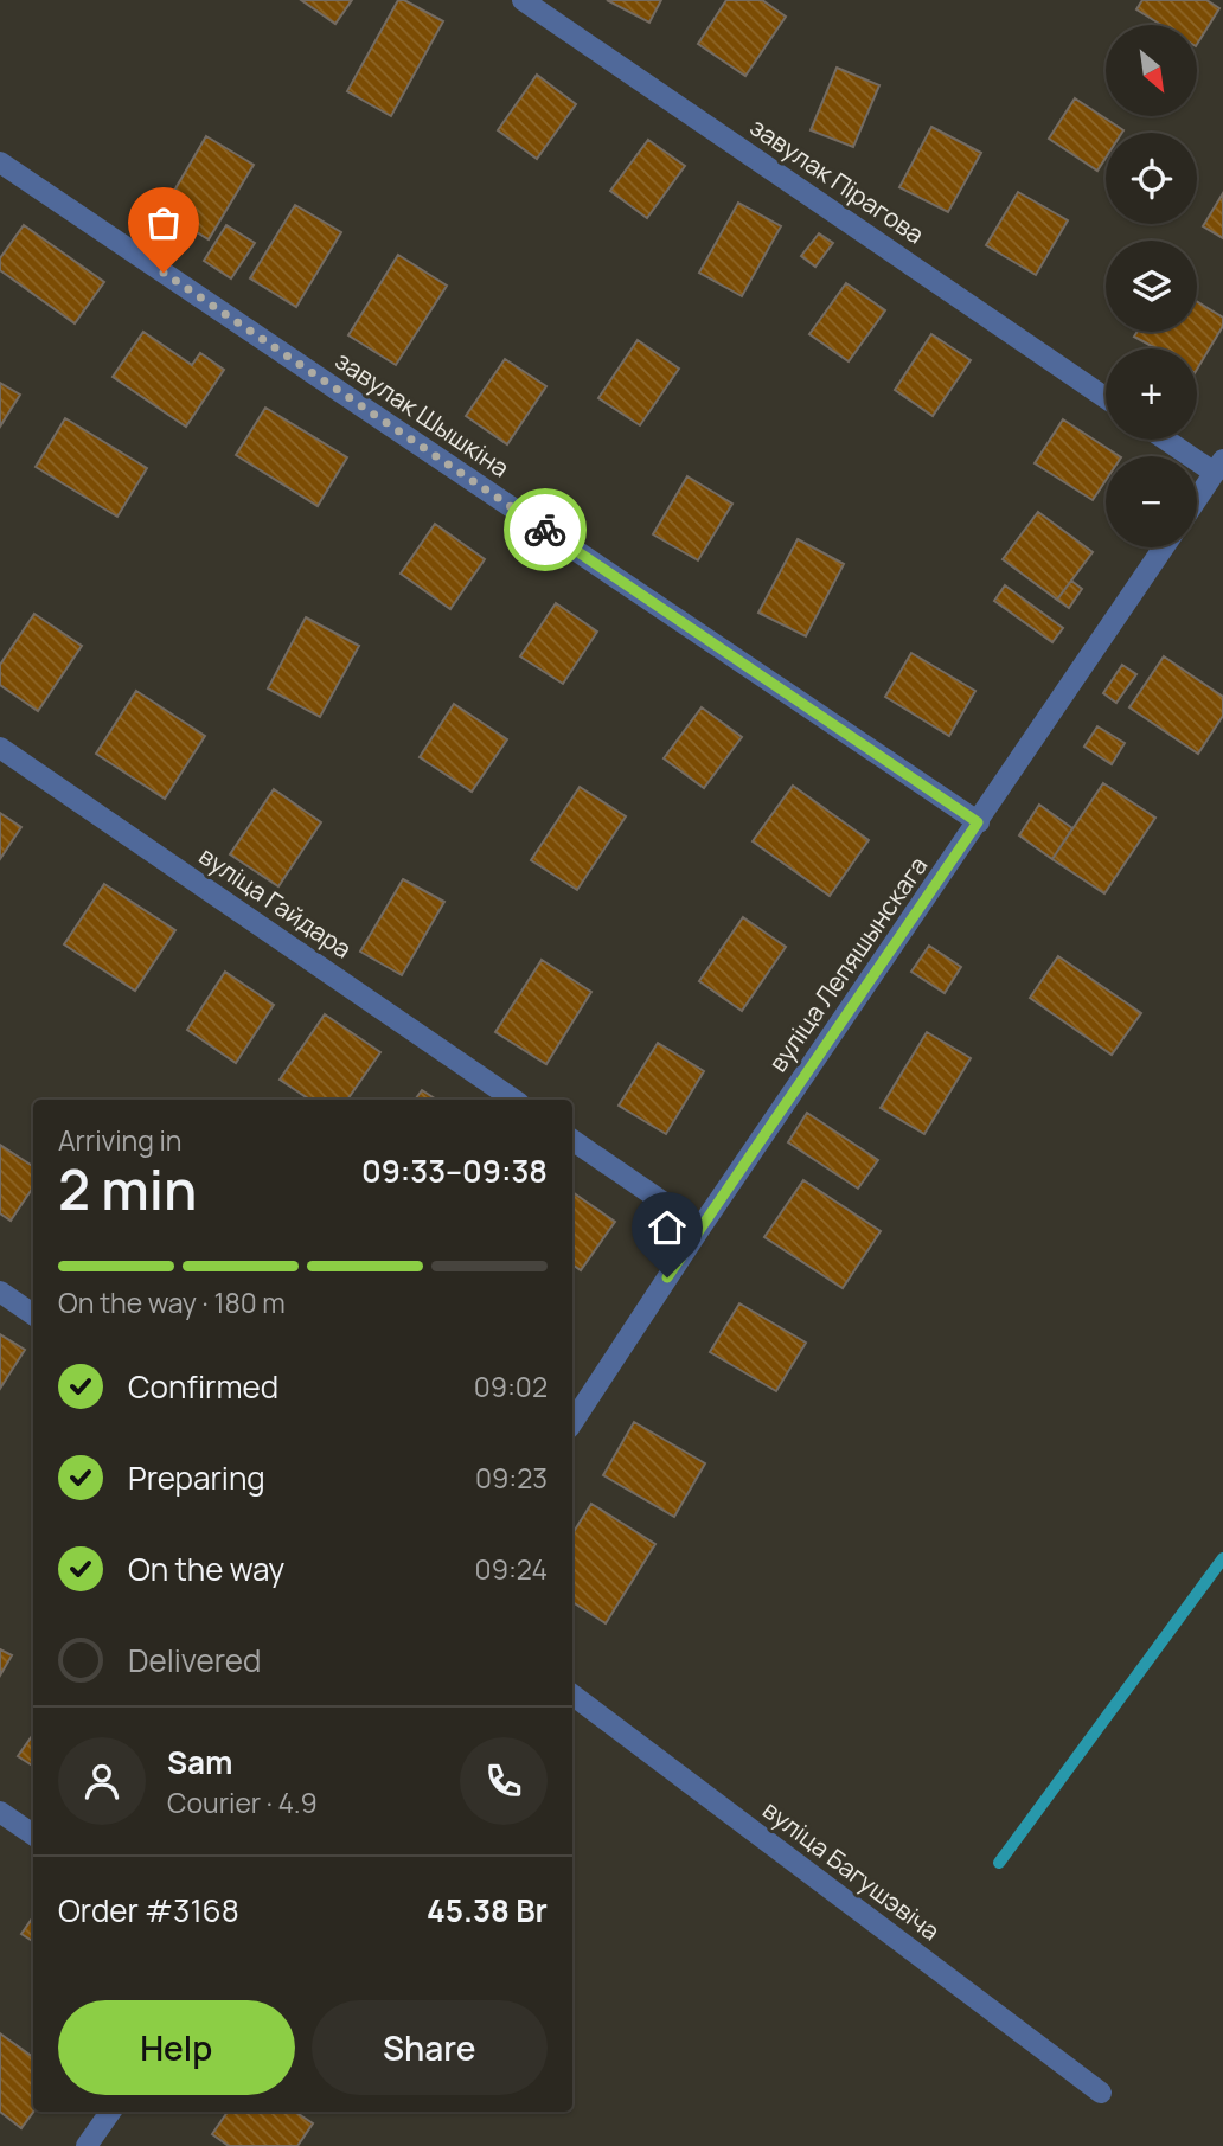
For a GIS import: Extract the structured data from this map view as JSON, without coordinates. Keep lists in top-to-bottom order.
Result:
{
  "streets": {
    "street": [
      "завулак Пірагова",
      "завулак Шышкіна",
      "вуліца Гайдара",
      "вуліца Лепяшынскага",
      "вуліца Багушэвіча"
    ]
  },
  "crossings": [
    ["завулак Шышкіна", "вуліца Лепяшынскага"]
  ],
  "north": "bottom right",
  "page": {
    "map_buttons": ["+", "−"],
    "heading": ["2 min", "Arriving in", "09:33–09:38"],
    "panel": [
      "Sam",
      "Courier · 4.9",
      "Order #3168",
      "45.38 Br"
    ],
    "bar": "On the way · 180 m",
    "list": [
      ["Confirmed", "09:02"],
      ["Preparing", "09:23"],
      ["On the way", "09:24"],
      "Delivered"
    ],
    "buttons": ["Help", "Share"]
  }
}
